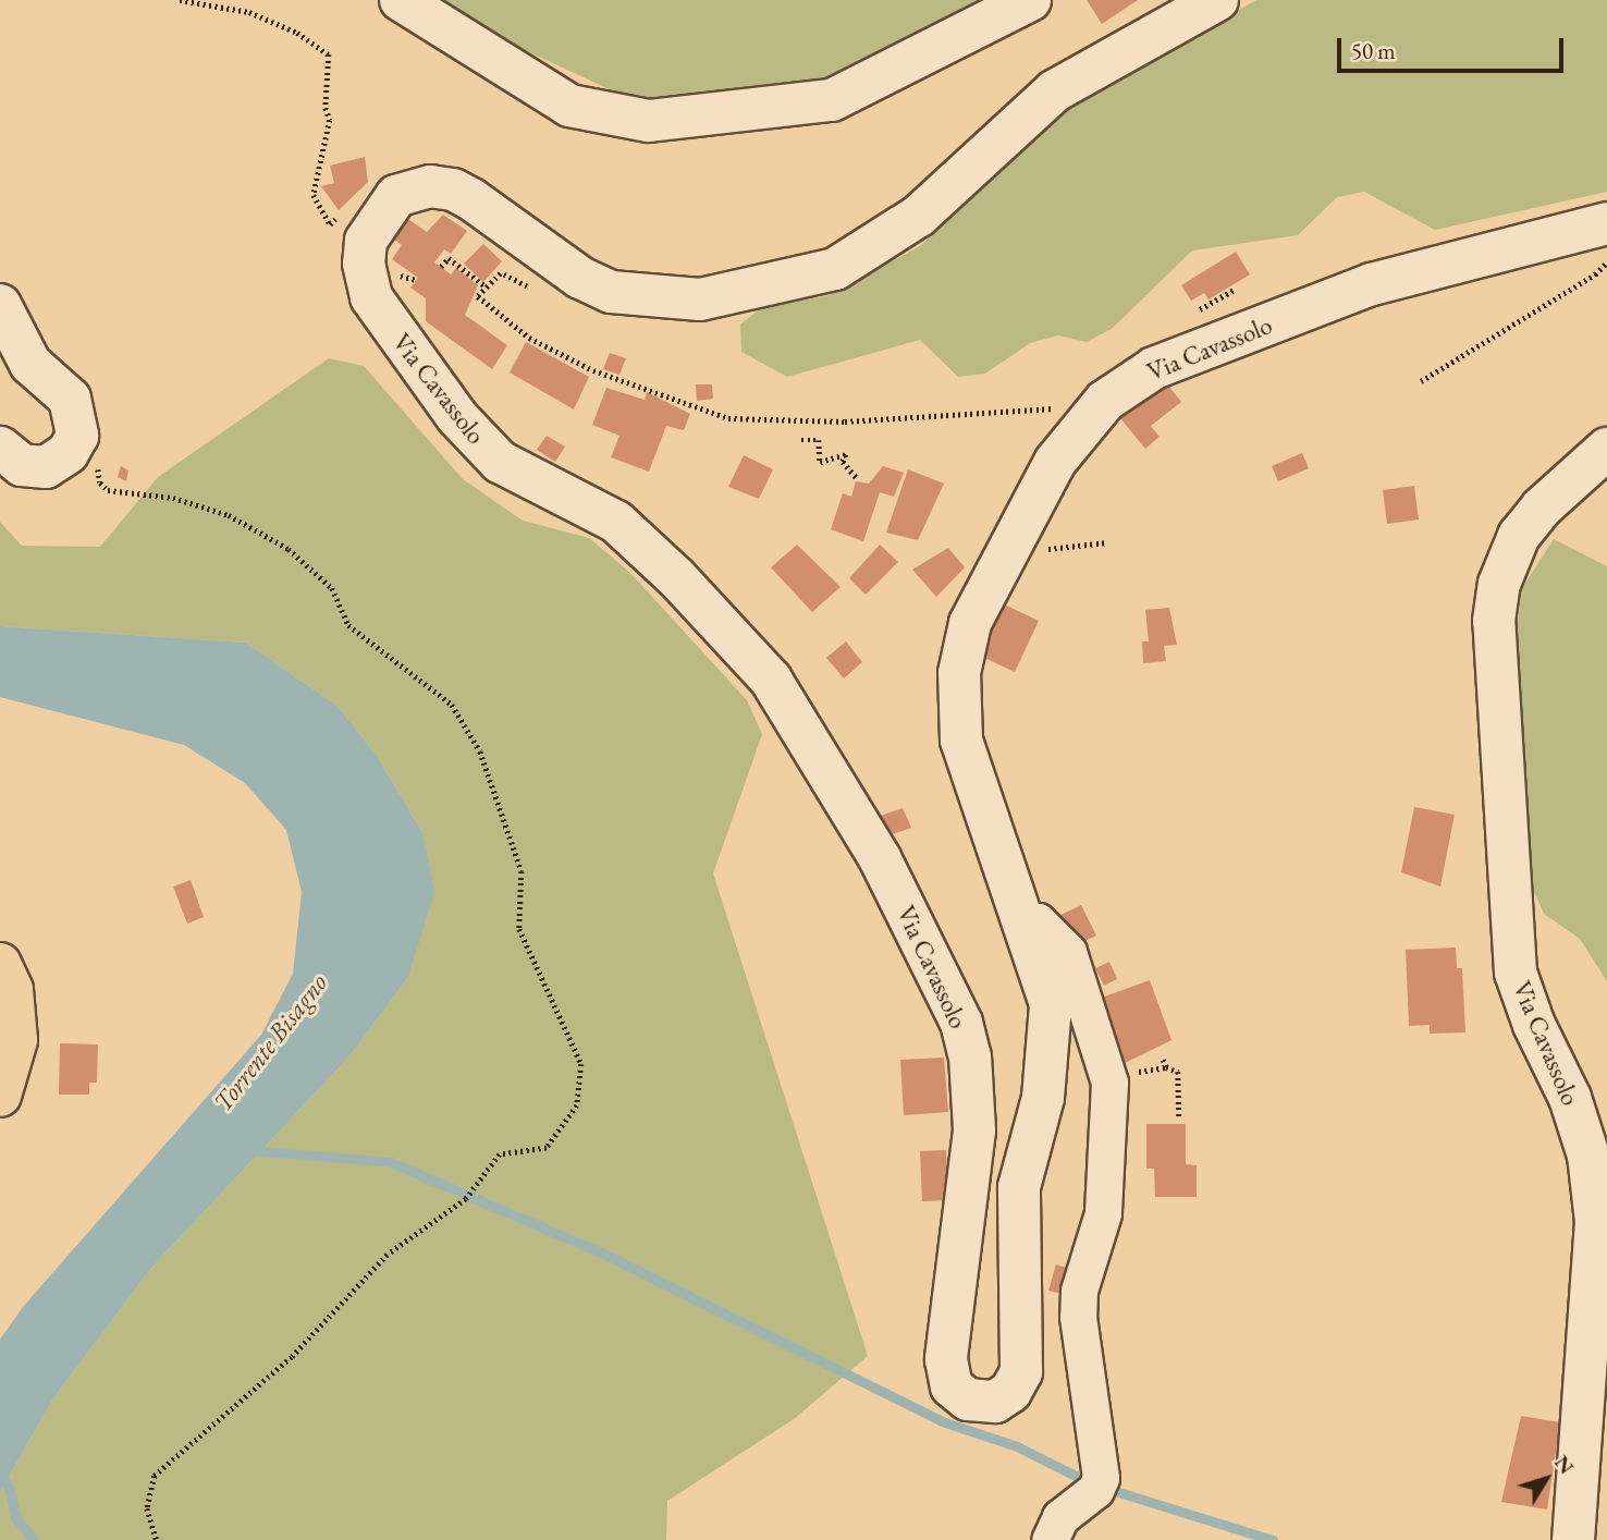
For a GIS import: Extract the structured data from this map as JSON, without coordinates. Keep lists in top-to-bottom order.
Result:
{
  "streets": {
    "main road": ["Via Cavassolo"]
  },
  "water": ["Torrente Bisagno"],
  "scale_bar": "50 m",
  "north": "top right"
}
